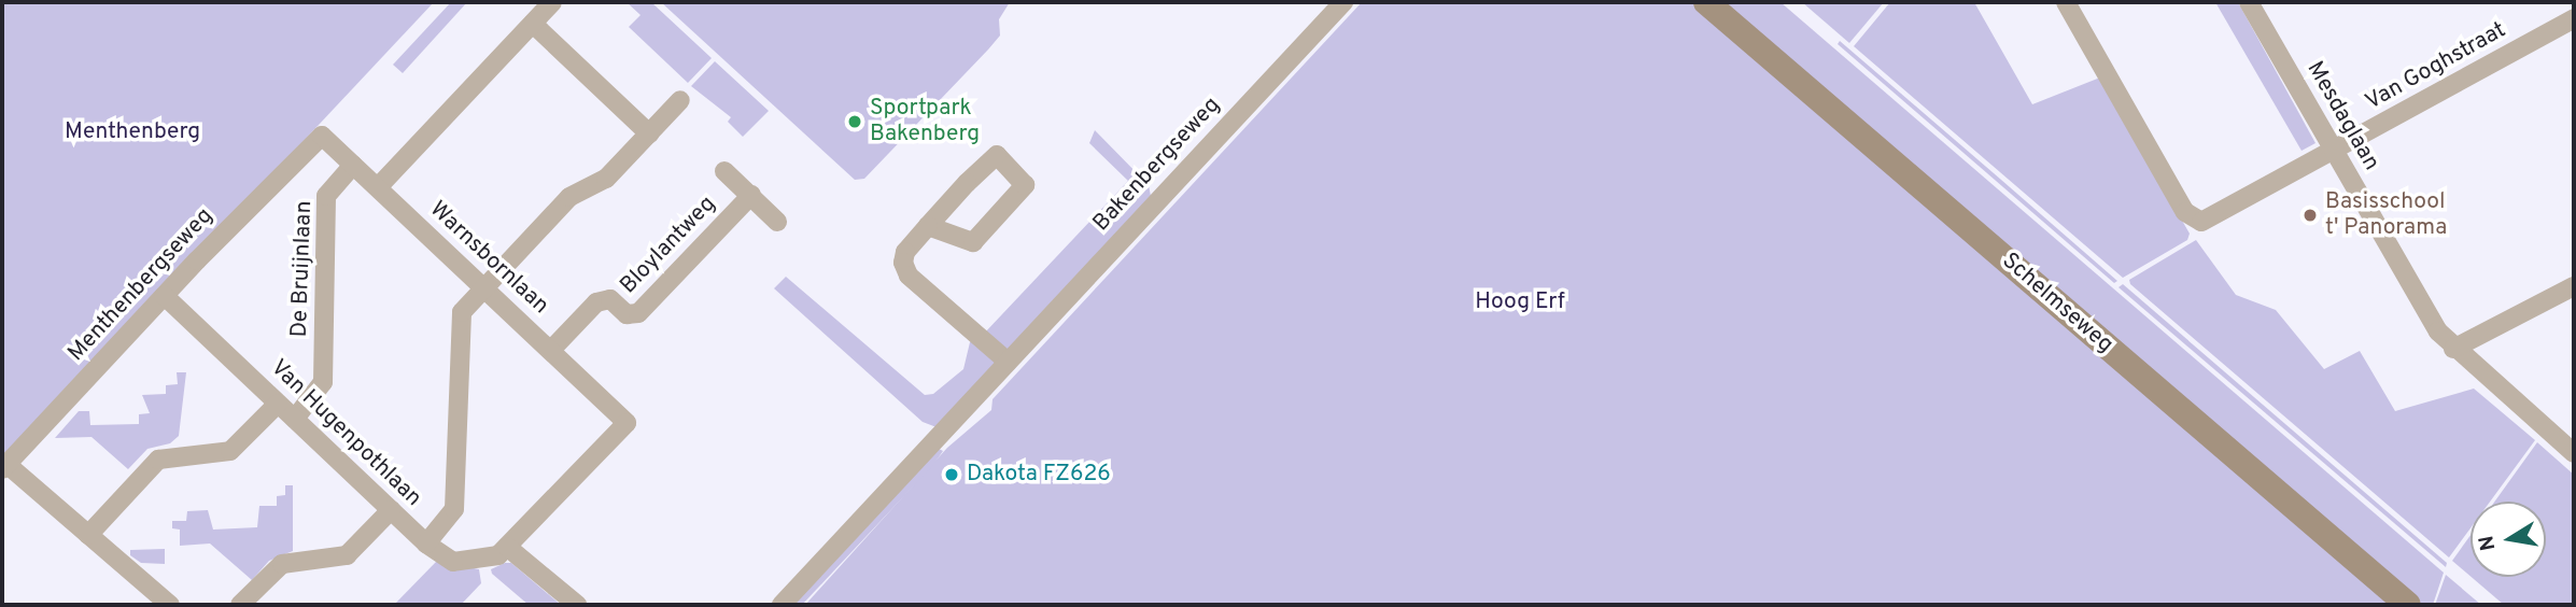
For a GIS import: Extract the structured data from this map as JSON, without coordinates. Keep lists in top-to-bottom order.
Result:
{
  "streets": {
    "main road": ["Schelmseweg"],
    "street": [
      "Van Goghstraat",
      "Mesdaglaan",
      "Bakenbergseweg",
      "Bloylantweg",
      "Warnsbornlaan",
      "De Bruijnlaan",
      "Menthenbergseweg",
      "Van Hugenpothlaan"
    ]
  },
  "crossings": [
    ["Van Goghstraat", "Mesdaglaan"],
    ["Bloylantweg", "Warnsbornlaan"],
    ["Warnsbornlaan", "De Bruijnlaan"],
    ["Warnsbornlaan", "Menthenbergseweg"],
    ["Warnsbornlaan", "Van Hugenpothlaan"],
    ["De Bruijnlaan", "Van Hugenpothlaan"],
    ["Menthenbergseweg", "Van Hugenpothlaan"]
  ],
  "parks": ["Menthenberg", "Hoog Erf"],
  "places": ["Sportpark Bakenberg", "Basisschool t' Panorama", "Dakota FZ626"],
  "north": "left"
}
